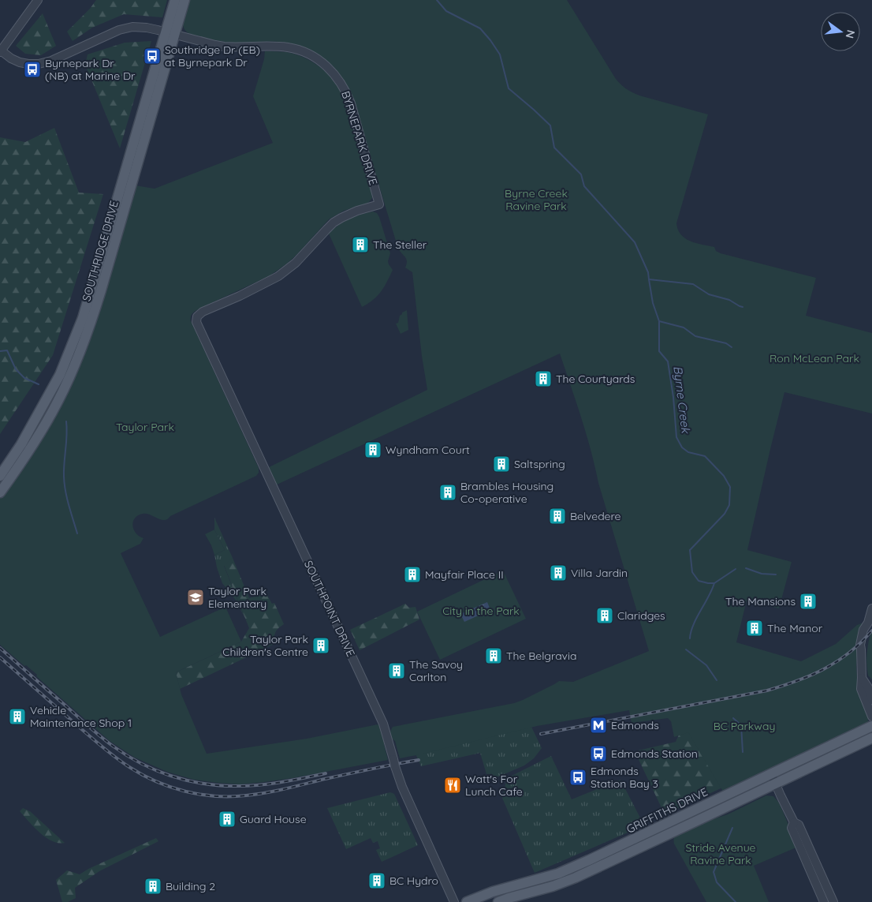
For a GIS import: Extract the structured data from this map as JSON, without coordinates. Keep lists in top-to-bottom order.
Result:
{
  "streets": {
    "main road": ["SOUTHRIDGE DRIVE", "GRIFFITHS DRIVE"],
    "street": ["BYRNEPARK DRIVE", "SOUTHPOINT DRIVE"]
  },
  "crossings": [
    ["BYRNEPARK DRIVE", "SOUTHRIDGE DRIVE"],
    ["BYRNEPARK DRIVE", "SOUTHPOINT DRIVE"]
  ],
  "water": ["Byrne Creek"],
  "parks": [
    "Byrne Creek Ravine Park",
    "Ron McLean Park",
    "Taylor Park",
    "City in the Park",
    "BC Parkway",
    "Stride Avenue Ravine Park"
  ],
  "places": {
    "bus stop": [
      "Southridge Dr (EB) at Byrnepark Dr",
      "Byrnepark Dr (NB) at Marine Dr",
      "Edmonds Station",
      "Edmonds Station Bay 3"
    ],
    "building": [
      "The Steller",
      "The Courtyards",
      "Wyndham Court",
      "Saltspring",
      "Brambles Housing Co-operative",
      "Belvedere",
      "Villa Jardin",
      "Mayfair Place II",
      "The Mansions",
      "Claridges",
      "The Manor",
      "Taylor Park Children's Centre",
      "The Belgravia",
      "The Savoy Carlton",
      "Vehicle Maintenance Shop 1",
      "Guard House",
      "BC Hydro",
      "Building 2"
    ],
    "school or university": ["Taylor Park Elementary"],
    "metro station": ["Edmonds"],
    "restaurant": ["Watt's For Lunch Cafe"]
  },
  "north": "right"
}
